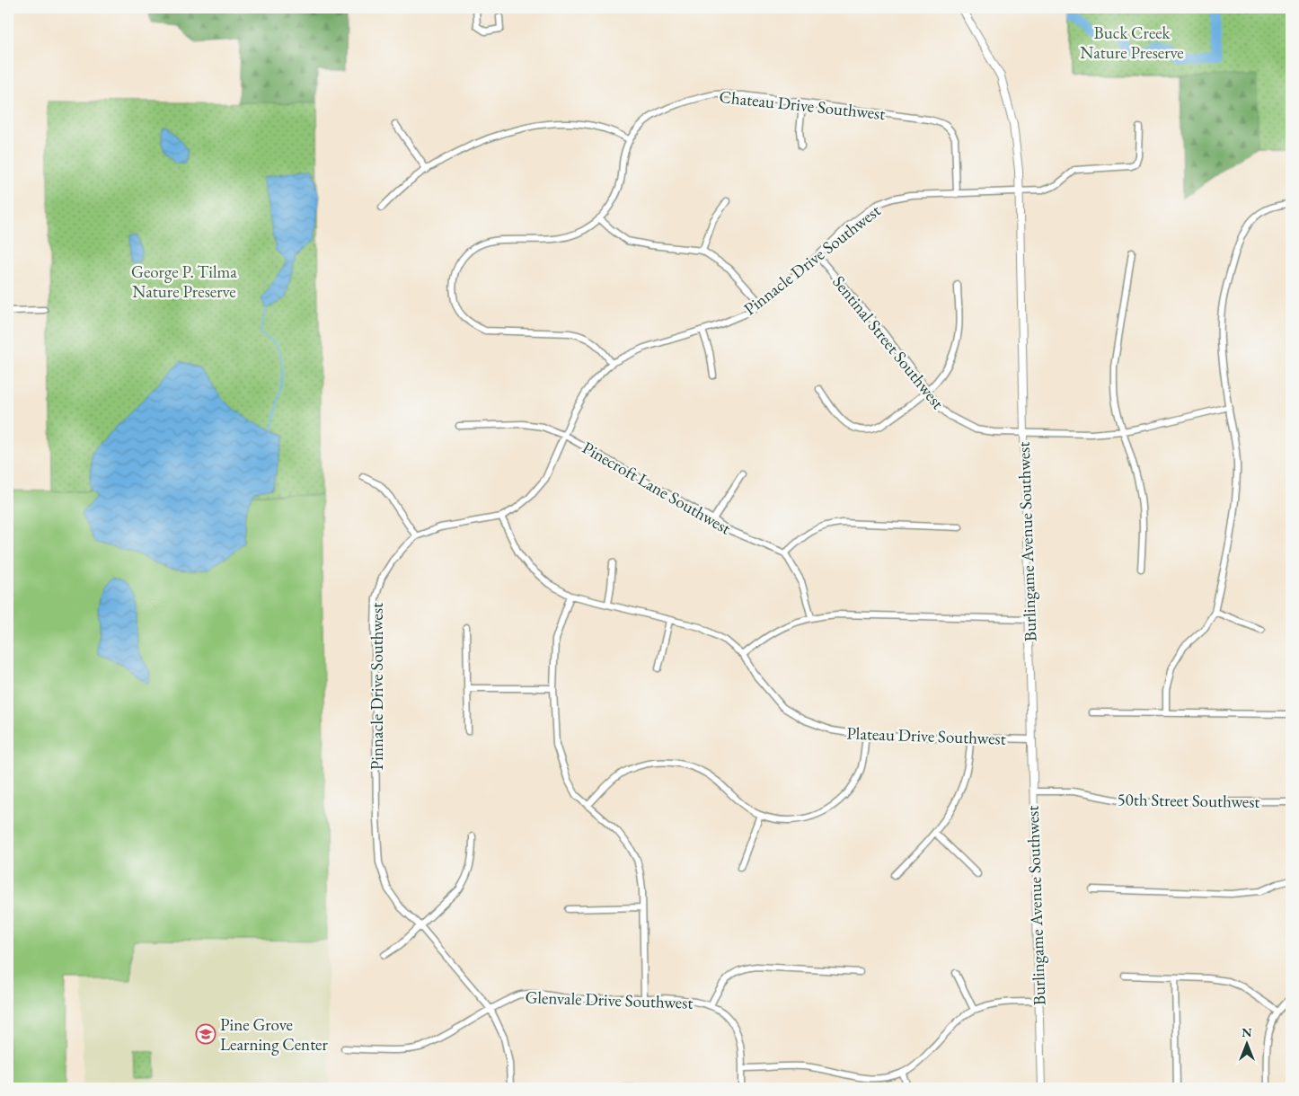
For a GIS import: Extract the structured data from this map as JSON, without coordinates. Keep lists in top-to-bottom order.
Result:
{
  "streets": {
    "street": [
      "Chateau Drive Southwest",
      "Pinnacle Drive Southwest",
      "Sentinal Street Southwest",
      "Pinecroft Lane Southwest",
      "Burlingame Avenue Southwest",
      "Plateau Drive Southwest",
      "50th Street Southwest",
      "Glenvale Drive Southwest"
    ]
  },
  "crossings": [
    ["Chateau Drive Southwest", "Pinnacle Drive Southwest"],
    ["Pinnacle Drive Southwest", "Sentinal Street Southwest"],
    ["Pinnacle Drive Southwest", "Pinecroft Lane Southwest"],
    ["Pinnacle Drive Southwest", "Burlingame Avenue Southwest"],
    ["Pinnacle Drive Southwest", "Plateau Drive Southwest"],
    ["Pinnacle Drive Southwest", "Glenvale Drive Southwest"],
    ["Sentinal Street Southwest", "Burlingame Avenue Southwest"],
    ["Burlingame Avenue Southwest", "Plateau Drive Southwest"],
    ["Burlingame Avenue Southwest", "50th Street Southwest"]
  ],
  "parks": ["Buck Creek Nature Preserve", "George P. Tilma Nature Preserve"],
  "places": {
    "school or university": ["Pine Grove Learning Center"]
  },
  "north": "top"
}
